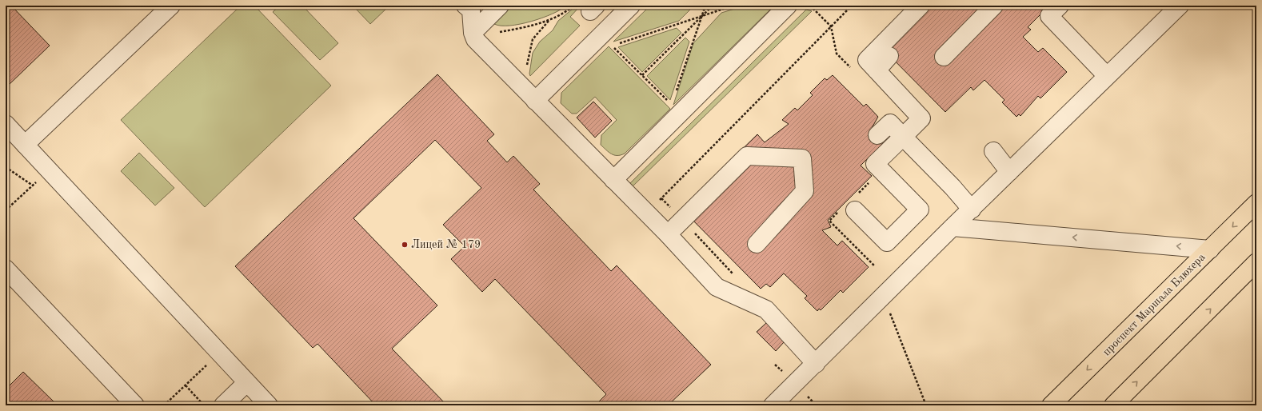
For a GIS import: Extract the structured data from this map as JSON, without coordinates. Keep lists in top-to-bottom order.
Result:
{
  "streets": {
    "main road": ["проспект Маршала Блюхера"]
  },
  "places": ["Лицей № 179"]
}
